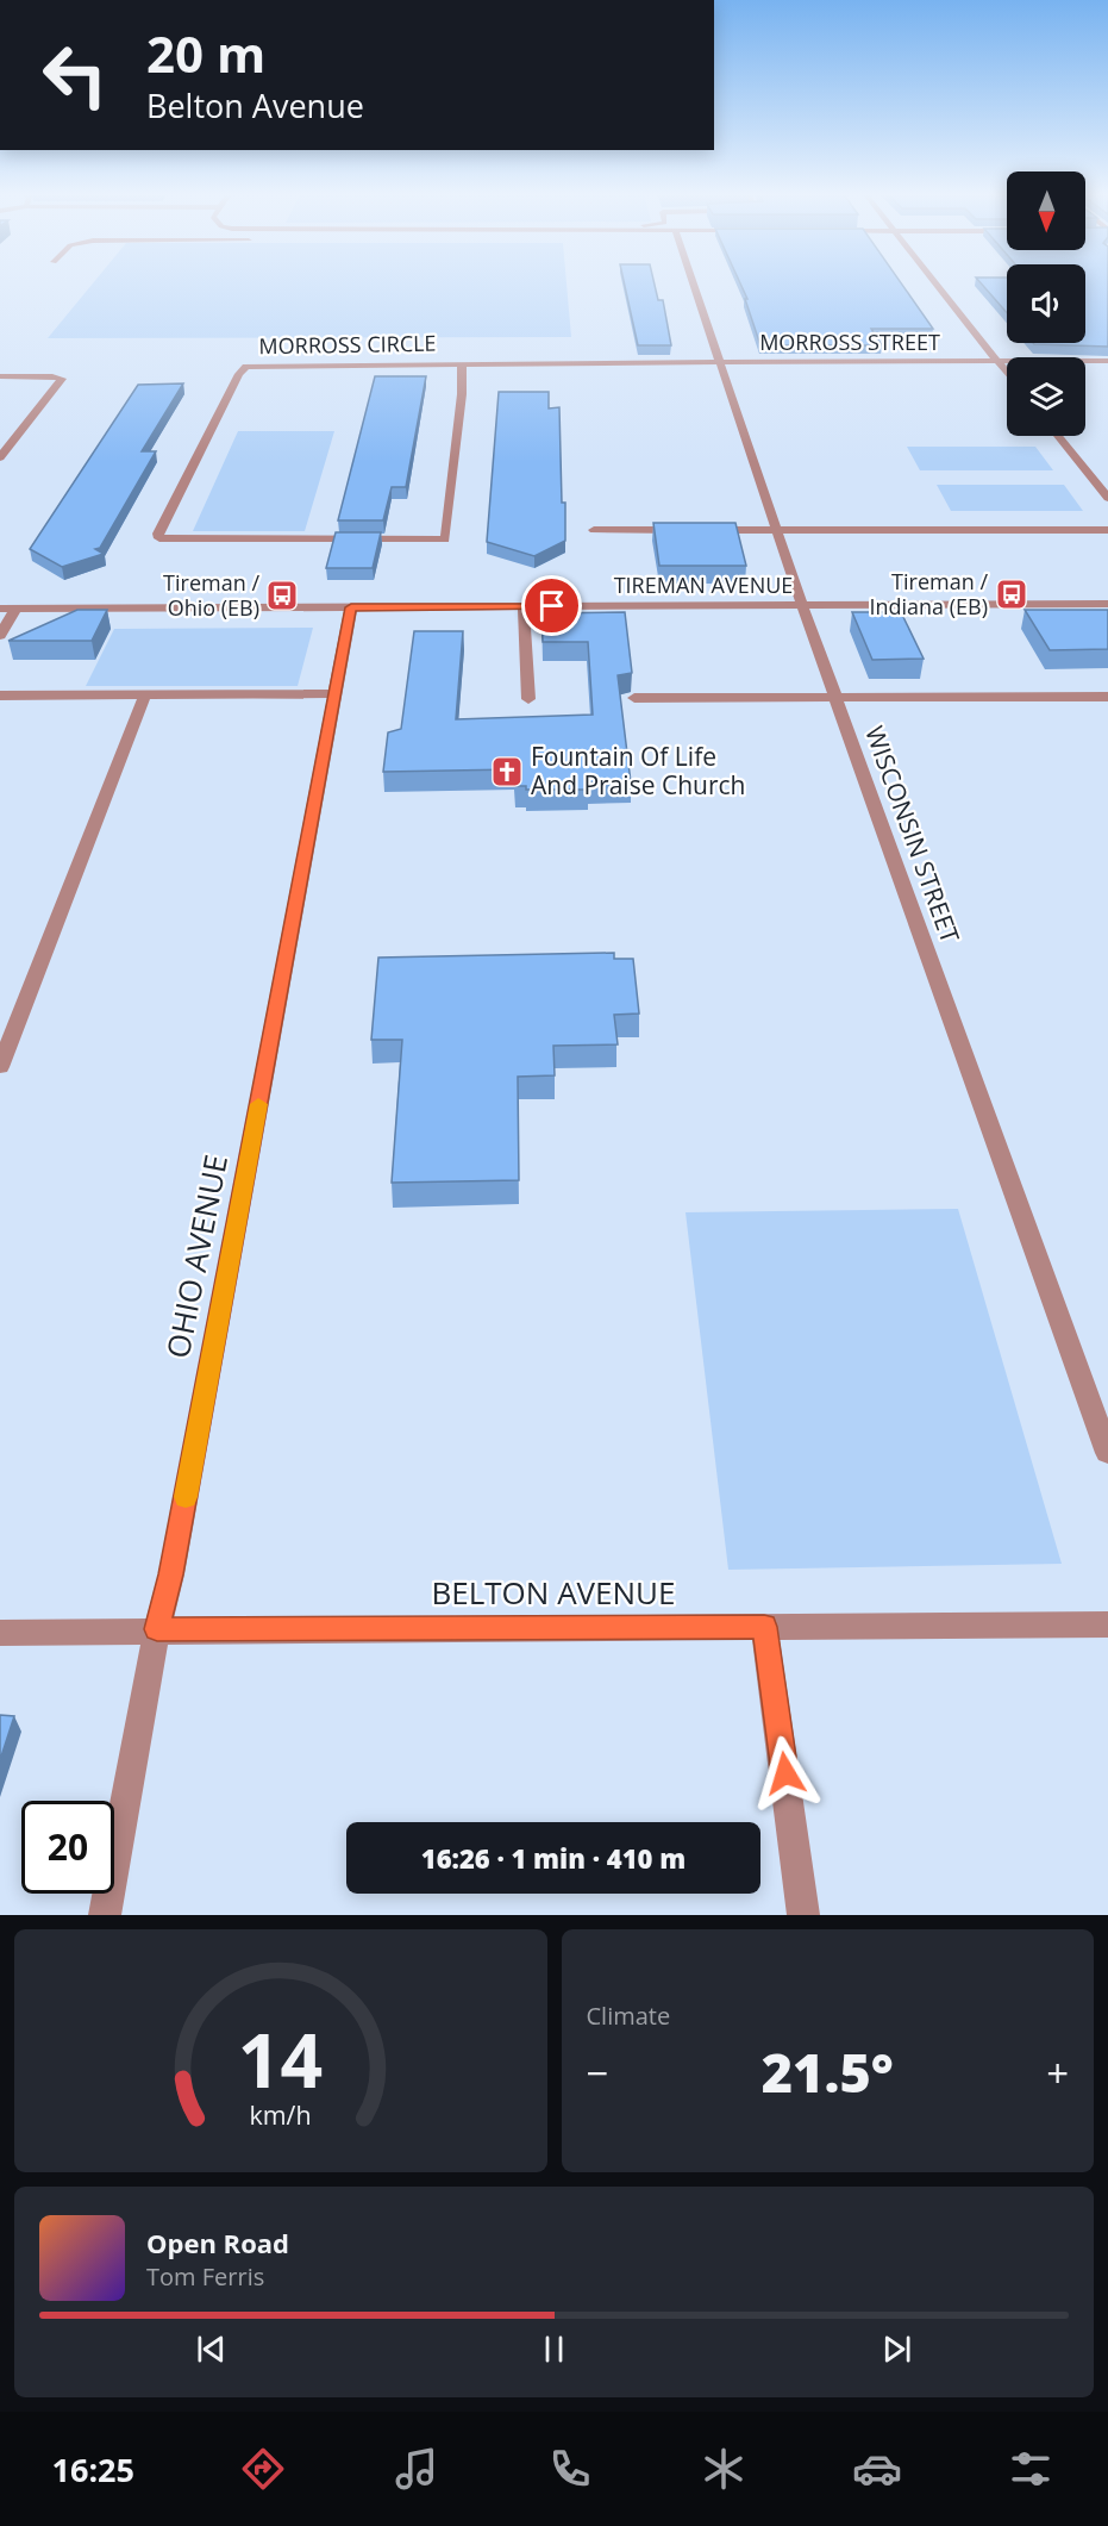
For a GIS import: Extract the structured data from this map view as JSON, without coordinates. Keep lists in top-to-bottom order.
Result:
{
  "streets": {
    "street": [
      "MORROSS STREET",
      "MORROSS CIRCLE",
      "TIREMAN AVENUE",
      "WISCONSIN STREET",
      "OHIO AVENUE",
      "BELTON AVENUE"
    ]
  },
  "crossings": [
    ["MORROSS STREET", "MORROSS CIRCLE"],
    ["MORROSS STREET", "WISCONSIN STREET"],
    ["TIREMAN AVENUE", "WISCONSIN STREET"],
    ["TIREMAN AVENUE", "OHIO AVENUE"],
    ["OHIO AVENUE", "BELTON AVENUE"]
  ],
  "places": {
    "bus stop": ["Tireman / Indiana (EB)", "Tireman / Ohio (EB)"],
    "church": ["Fountain Of Life And Praise Church"]
  },
  "north": "bottom",
  "page": {
    "turn": ["20 m", "Belton Avenue"],
    "limit": "20",
    "trip": "16:26 · 1 min · 410 m",
    "tile": "Climate",
    "heat": ["−", "21.5°", "+"],
    "song": ["Open Road", "Tom Ferris"],
    "tabs": "16:25",
    "gauge": ["14", "km/h"]
  }
}
